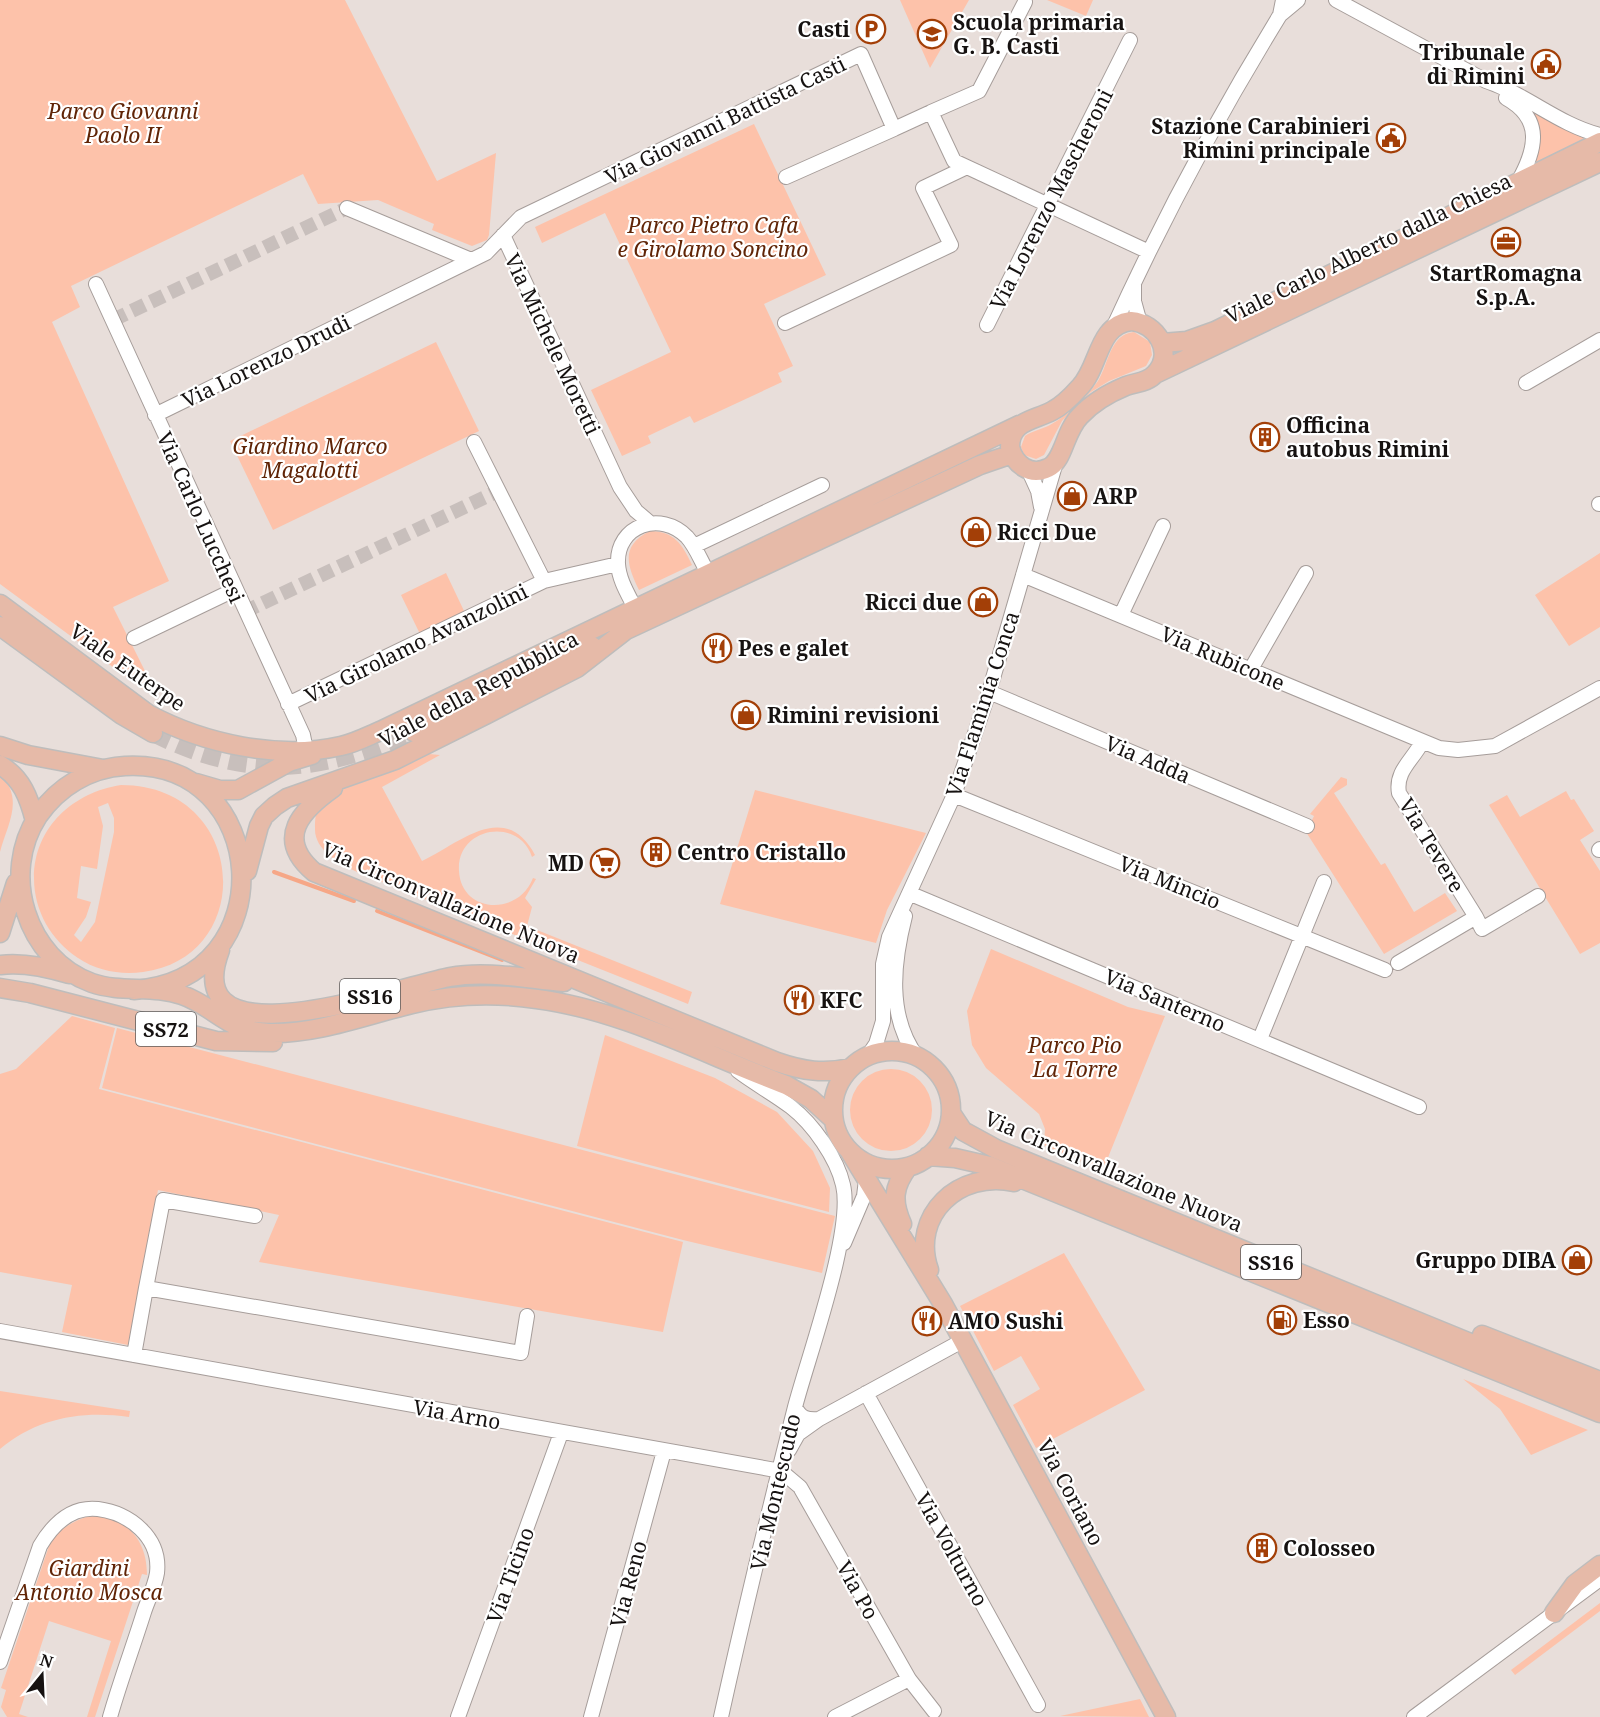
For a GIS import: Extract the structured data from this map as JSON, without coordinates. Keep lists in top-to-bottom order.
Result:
{
  "streets": {
    "main road": [
      "Viale Carlo Alberto dalla Chiesa",
      "Viale Euterpe",
      "Viale della Repubblica",
      "Via Circonvallazione Nuova",
      "SS16",
      "SS72",
      "Via Coriano"
    ],
    "street": [
      "Via Giovanni Battista Casti",
      "Via Lorenzo Mascheroni",
      "Via Michele Moretti",
      "Via Lorenzo Drudi",
      "Via Carlo Lucchesi",
      "Via Girolamo Avanzolini",
      "Via Rubicone",
      "Via Flaminia Conca",
      "Via Adda",
      "Via Tevere",
      "Via Mincio",
      "Via Santerno",
      "Via Arno",
      "Via Montescudo",
      "Via Volturno",
      "Via Ticino",
      "Via Reno",
      "Via Po"
    ]
  },
  "crossings": [
    ["Via Giovanni Battista Casti", "Via Michele Moretti"],
    ["Viale Carlo Alberto dalla Chiesa", "Via Flaminia Conca"],
    ["Via Michele Moretti", "Via Lorenzo Drudi"],
    ["Via Lorenzo Drudi", "Via Carlo Lucchesi"],
    ["Via Carlo Lucchesi", "Via Girolamo Avanzolini"],
    ["Via Carlo Lucchesi", "Viale Euterpe"],
    ["Via Rubicone", "Via Flaminia Conca"],
    ["Via Rubicone", "Via Tevere"],
    ["Viale Euterpe", "Viale della Repubblica"],
    ["Viale della Repubblica", "Via Circonvallazione Nuova"],
    ["Via Flaminia Conca", "Via Adda"],
    ["Via Flaminia Conca", "Via Mincio"],
    ["Via Flaminia Conca", "Via Circonvallazione Nuova"],
    ["Via Flaminia Conca", "Via Santerno"],
    ["Via Flaminia Conca", "Via Coriano"],
    ["Via Tevere", "Via Mincio"],
    ["Via Circonvallazione Nuova", "SS72"],
    ["Via Circonvallazione Nuova", "Via Montescudo"],
    ["Via Circonvallazione Nuova", "Via Coriano"],
    ["Via Arno", "Via Montescudo"],
    ["Via Arno", "Via Ticino"],
    ["Via Arno", "Via Reno"],
    ["Via Arno", "Via Po"],
    ["Via Montescudo", "Via Coriano"],
    ["Via Montescudo", "Via Po"]
  ],
  "parks": [
    "Parco Giovanni Paolo II",
    "Parco Pietro Cafa e Girolamo Soncino",
    "Giardino Marco Magalotti",
    "Parco Pio La Torre",
    "Giardini Antonio Mosca"
  ],
  "places": {
    "parking": ["Casti"],
    "school or university": ["Scuola primaria G. B. Casti"],
    "public building": ["Tribunale di Rimini", "Stazione Carabinieri Rimini principale"],
    "office": ["StartRomagna S.p.A."],
    "building": ["Officina autobus Rimini", "Centro Cristallo", "Colosseo"],
    "shop": [
      "ARP",
      "Ricci Due",
      "Ricci due",
      "Rimini revisioni",
      "Gruppo DIBA"
    ],
    "restaurant": ["Pes e galet", "KFC", "AMO Sushi"],
    "supermarket": ["MD"],
    "fuel station": ["Esso"]
  },
  "north": "top"
}
